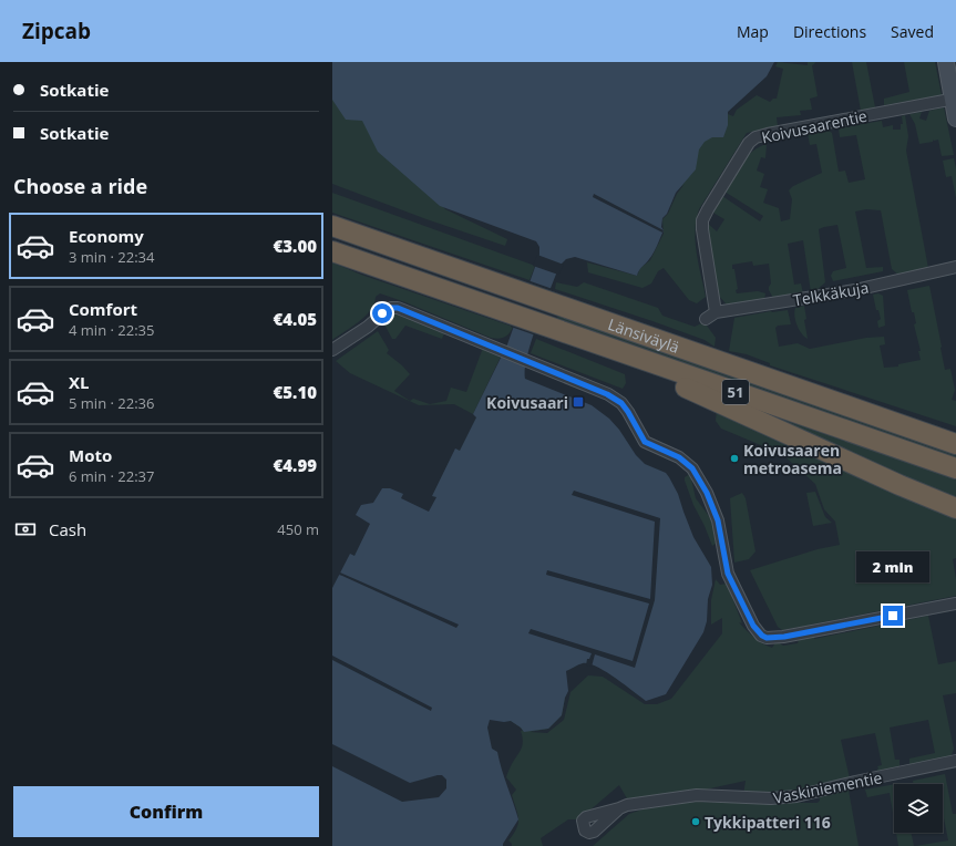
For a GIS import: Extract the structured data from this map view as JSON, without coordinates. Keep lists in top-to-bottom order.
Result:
{
  "streets": {
    "highway": ["Länsiväylä", "51"],
    "street": ["Koivusaarentie", "Telkkäkuja", "Vaskiniementie"]
  },
  "crossings": [
    ["Koivusaarentie", "Telkkäkuja"]
  ],
  "places": {
    "transit": ["Koivusaari"],
    "other": ["Koivusaaren metroasema", "Tykkipatteri 116"]
  },
  "page": {
    "header": "Zipcab",
    "nav": ["Map", "Directions", "Saved"],
    "banner": ["Sotkatie", "Sotkatie"],
    "heading": "Choose a ride",
    "list": [
      {
        "name": "Economy",
        "note": "3 min · 22:34",
        "value": "€3.00"
      },
      {
        "name": "Comfort",
        "note": "4 min · 22:35",
        "value": "€4.05"
      },
      {
        "name": "XL",
        "note": "5 min · 22:36",
        "value": "€5.10"
      },
      {
        "name": "Moto",
        "note": "6 min · 22:37",
        "value": "€4.99"
      }
    ],
    "pay": ["Cash", "450 m"],
    "bubble": "2 min",
    "buttons": "Confirm"
  }
}
